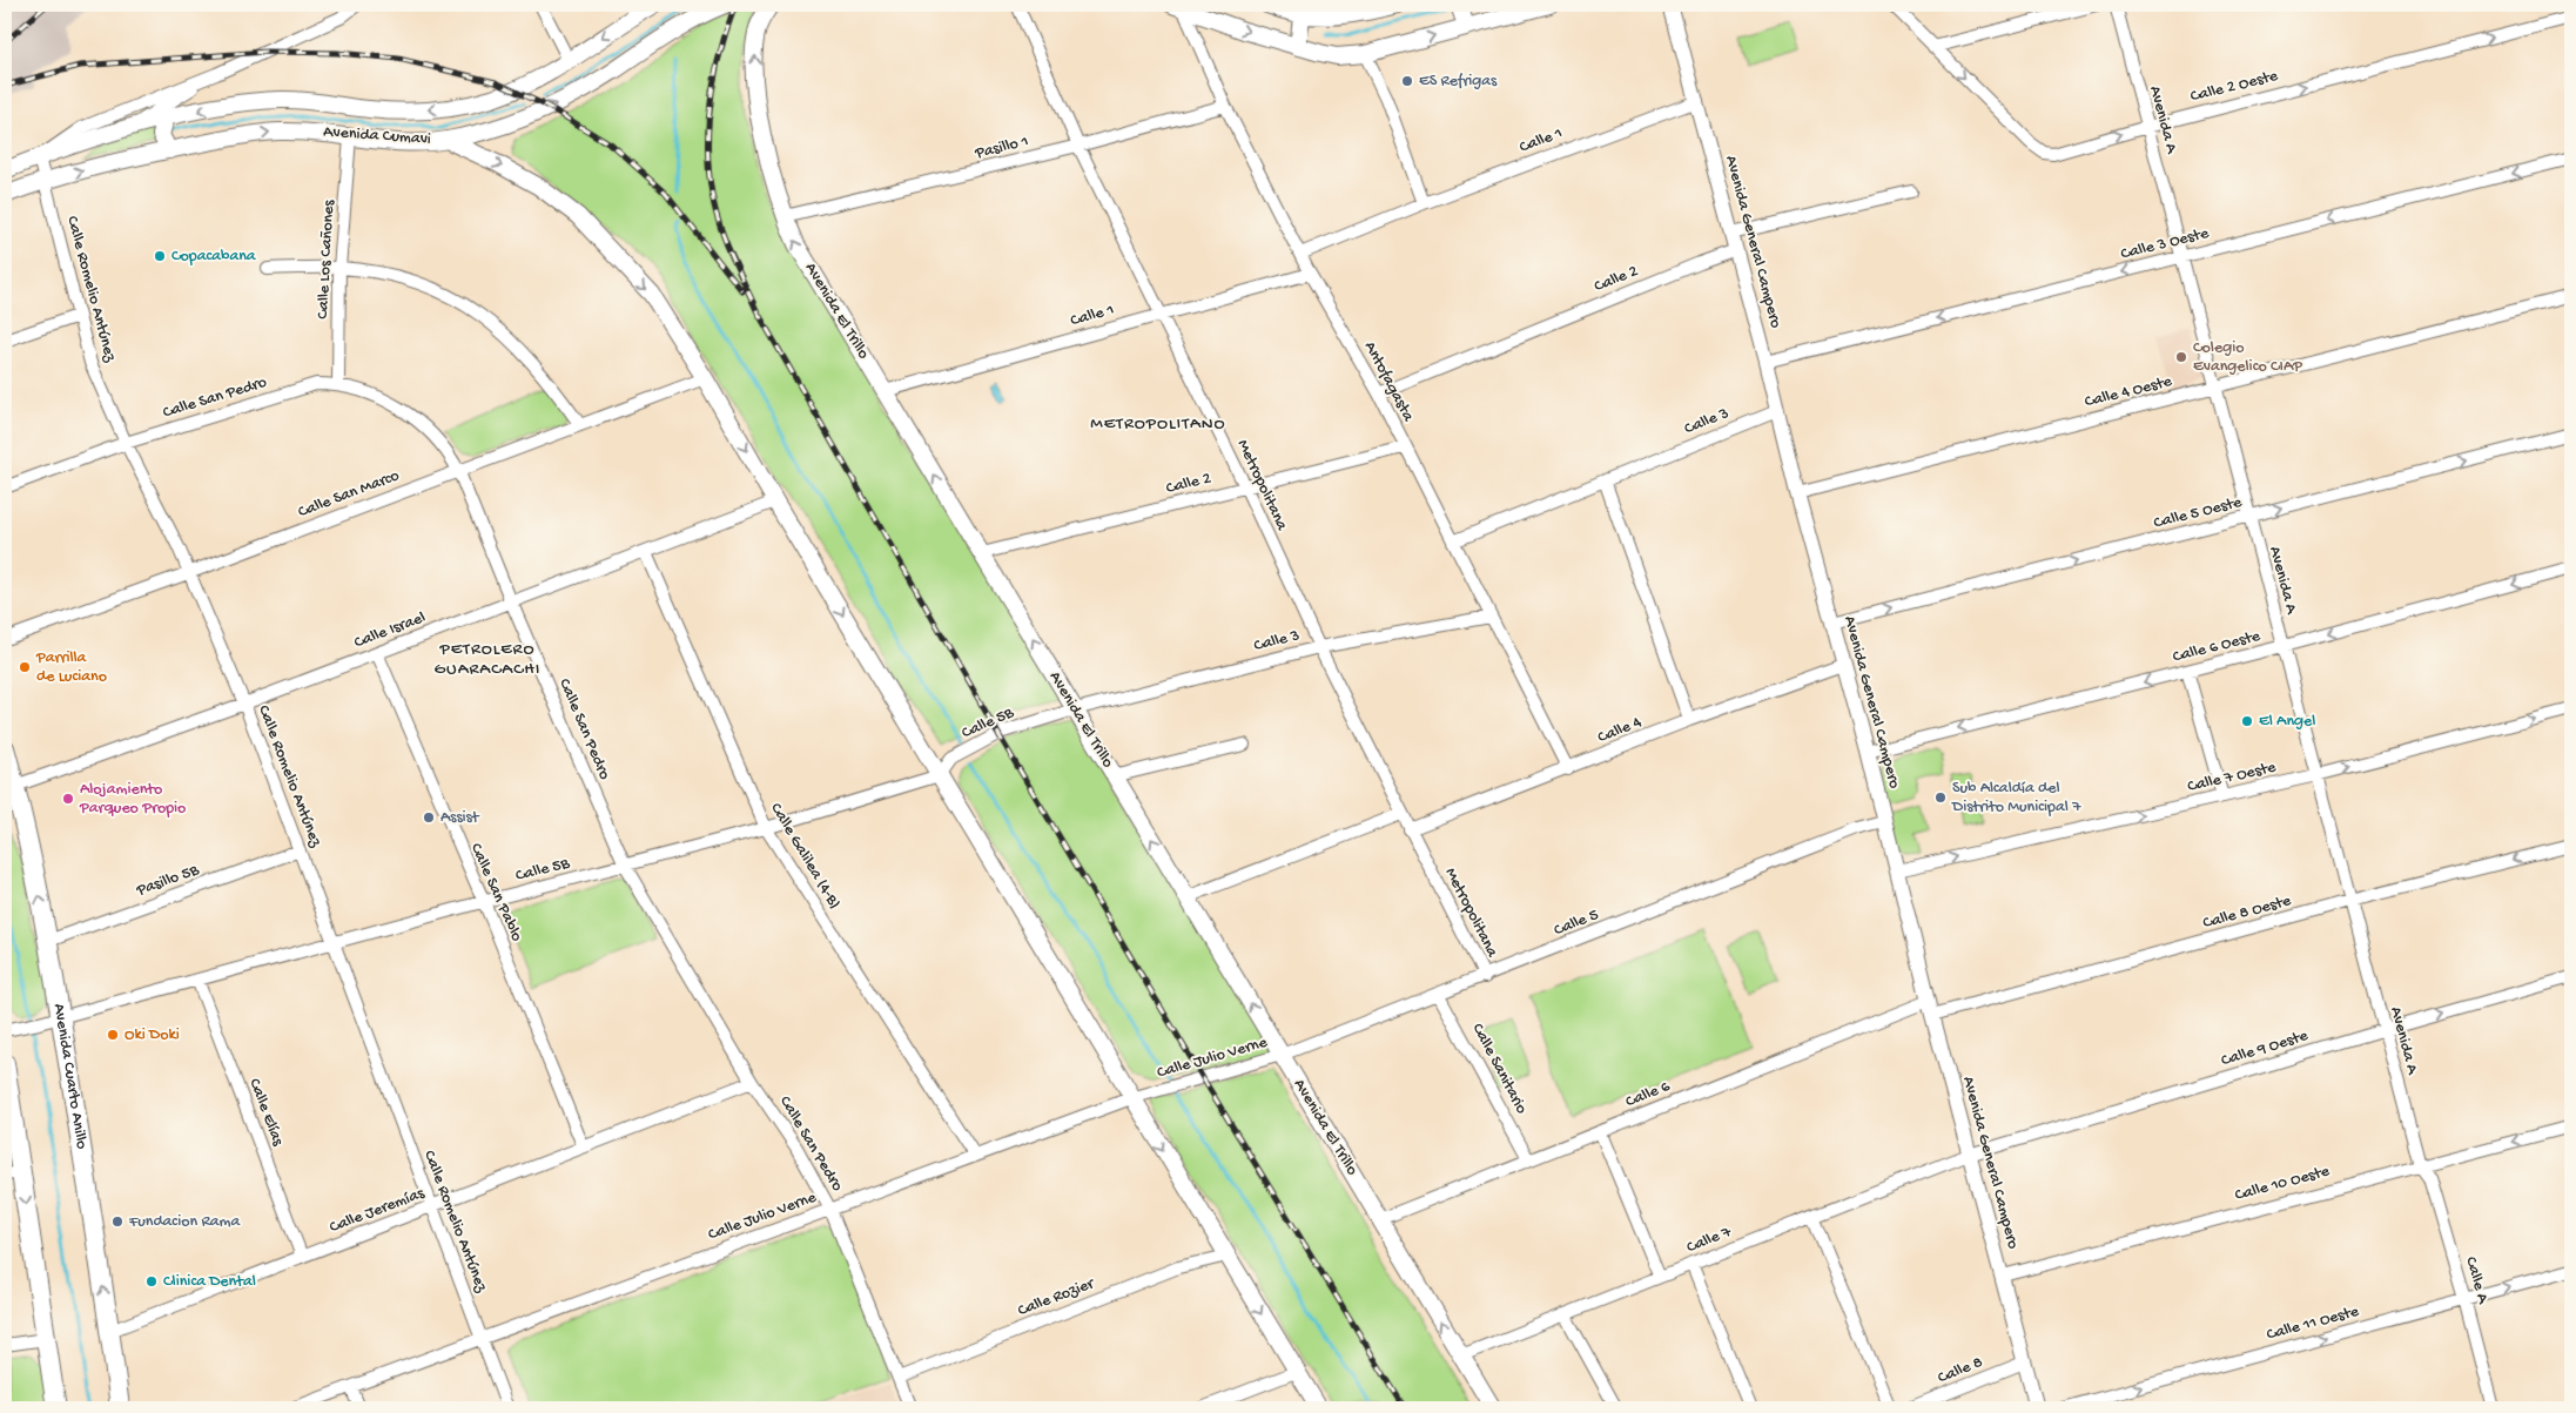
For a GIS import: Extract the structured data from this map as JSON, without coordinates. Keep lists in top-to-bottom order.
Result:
{
  "streets": {
    "highway": ["Avenida Cuarto Anillo"],
    "main road": ["Avenida Cumavi", "Avenida El Trillo"],
    "street": [
      "Calle 2 Oeste",
      "Avenida A",
      "Calle 1",
      "Pasillo 1",
      "Avenida General Campero",
      "Calle 3 Oeste",
      "Calle Los Cañones",
      "Calle 2",
      "Calle Romelio Antúnez",
      "Antofagasta",
      "Calle 4 Oeste",
      "Calle San Pedro",
      "Calle 3",
      "Metropolitana",
      "Calle San Marco",
      "Calle 5 Oeste",
      "Calle Israel",
      "Calle 6 Oeste",
      "Calle 5B",
      "Calle 4",
      "Calle 7 Oeste",
      "Calle Galilea (4-B)",
      "Pasillo 5B",
      "Calle San Pablo",
      "Calle 8 Oeste",
      "Calle 5",
      "Calle 9 Oeste",
      "Calle Julio Verne",
      "Calle Sanitario",
      "Calle 6",
      "Calle Elías",
      "Calle 10 Oeste",
      "Calle Jeremías",
      "Calle 7",
      "Calle A",
      "Calle Rozier",
      "Calle 11 Oeste",
      "Calle 8"
    ]
  },
  "crossings": [
    ["Calle 2 Oeste", "Avenida A"],
    ["Avenida A", "Calle 3 Oeste"],
    ["Avenida A", "Calle 4 Oeste"],
    ["Avenida A", "Calle 5 Oeste"],
    ["Avenida A", "Calle 6 Oeste"],
    ["Avenida A", "Calle 7 Oeste"],
    ["Avenida A", "Calle 8 Oeste"],
    ["Avenida A", "Calle 9 Oeste"],
    ["Avenida A", "Calle 10 Oeste"],
    ["Avenida A", "Calle A"],
    ["Avenida Cumavi", "Calle Los Cañones"],
    ["Avenida Cumavi", "Calle Romelio Antúnez"],
    ["Calle 1", "Avenida General Campero"],
    ["Calle 1", "Avenida El Trillo"],
    ["Calle 1", "Antofagasta"],
    ["Calle 1", "Metropolitana"],
    ["Pasillo 1", "Avenida El Trillo"],
    ["Pasillo 1", "Antofagasta"],
    ["Pasillo 1", "Metropolitana"],
    ["Avenida General Campero", "Calle 3 Oeste"],
    ["Avenida General Campero", "Calle 2"],
    ["Avenida General Campero", "Calle 4 Oeste"],
    ["Avenida General Campero", "Calle 3"],
    ["Avenida General Campero", "Calle 5 Oeste"],
    ["Avenida General Campero", "Calle 6 Oeste"],
    ["Avenida General Campero", "Calle 4"],
    ["Avenida General Campero", "Calle 7 Oeste"],
    ["Avenida General Campero", "Calle 8 Oeste"],
    ["Avenida General Campero", "Calle 5"],
    ["Avenida General Campero", "Calle 9 Oeste"],
    ["Avenida General Campero", "Calle 6"],
    ["Avenida General Campero", "Calle 10 Oeste"],
    ["Avenida General Campero", "Calle 7"],
    ["Avenida General Campero", "Calle 8"],
    ["Calle Los Cañones", "Calle San Pedro"],
    ["Calle 2", "Avenida El Trillo"],
    ["Calle 2", "Antofagasta"],
    ["Calle 2", "Metropolitana"],
    ["Calle Romelio Antúnez", "Calle San Pedro"],
    ["Calle Romelio Antúnez", "Calle San Marco"],
    ["Calle Romelio Antúnez", "Calle Israel"],
    ["Calle Romelio Antúnez", "Calle 5B"],
    ["Calle Romelio Antúnez", "Pasillo 5B"],
    ["Calle Romelio Antúnez", "Calle Julio Verne"],
    ["Calle Romelio Antúnez", "Calle Jeremías"],
    ["Avenida El Trillo", "Calle 3"],
    ["Avenida El Trillo", "Calle 5B"],
    ["Avenida El Trillo", "Calle 5"],
    ["Avenida El Trillo", "Calle Julio Verne"],
    ["Avenida El Trillo", "Calle 6"],
    ["Avenida El Trillo", "Calle 7"],
    ["Antofagasta", "Calle 3"],
    ["Antofagasta", "Calle 4"],
    ["Calle San Pedro", "Calle San Marco"],
    ["Calle San Pedro", "Calle Israel"],
    ["Calle San Pedro", "Calle 5B"],
    ["Calle San Pedro", "Calle Julio Verne"],
    ["Calle San Pedro", "Calle Jeremías"],
    ["Calle San Pedro", "Calle Rozier"],
    ["Calle 3", "Metropolitana"],
    ["Calle 3", "Calle 5B"],
    ["Metropolitana", "Calle 4"],
    ["Metropolitana", "Calle 5"],
    ["Calle Israel", "Calle Galilea (4-B)"],
    ["Calle Israel", "Calle San Pablo"],
    ["Calle Israel", "Avenida Cuarto Anillo"],
    ["Calle 5B", "Calle Galilea (4-B)"],
    ["Calle 5B", "Calle San Pablo"],
    ["Calle 5B", "Avenida Cuarto Anillo"],
    ["Calle 5B", "Calle Elías"],
    ["Calle Galilea (4-B)", "Calle Julio Verne"],
    ["Pasillo 5B", "Avenida Cuarto Anillo"],
    ["Calle San Pablo", "Calle Jeremías"],
    ["Calle 8 Oeste", "Calle 6"],
    ["Calle 5", "Calle Julio Verne"],
    ["Calle 5", "Calle Sanitario"],
    ["Calle 9 Oeste", "Calle 7"],
    ["Calle Sanitario", "Calle 6"],
    ["Avenida Cuarto Anillo", "Calle Jeremías"],
    ["Calle Elías", "Calle Jeremías"],
    ["Calle 10 Oeste", "Calle A"],
    ["Calle A", "Calle 11 Oeste"]
  ],
  "one_way": [
    "Calle 2 Oeste",
    "Calle 3 Oeste",
    "Avenida El Trillo",
    "Calle 5 Oeste",
    "Calle 6 Oeste",
    "Calle 7 Oeste",
    "Calle 11 Oeste"
  ],
  "districts": ["METROPOLITANO", "PETROLERO GUARACACHI"],
  "places": [
    "ES Refrigas",
    "Copacabana",
    "Colegio Evangelico CIAP",
    "Parrilla de Luciano",
    "El Angel",
    "Sub Alcaldía del Distrito Municipal 7",
    "Alojamiento Parqueo Propio",
    "Assist",
    "Oki Doki",
    "Fundacion Rama",
    "Clinica Dental"
  ]
}
